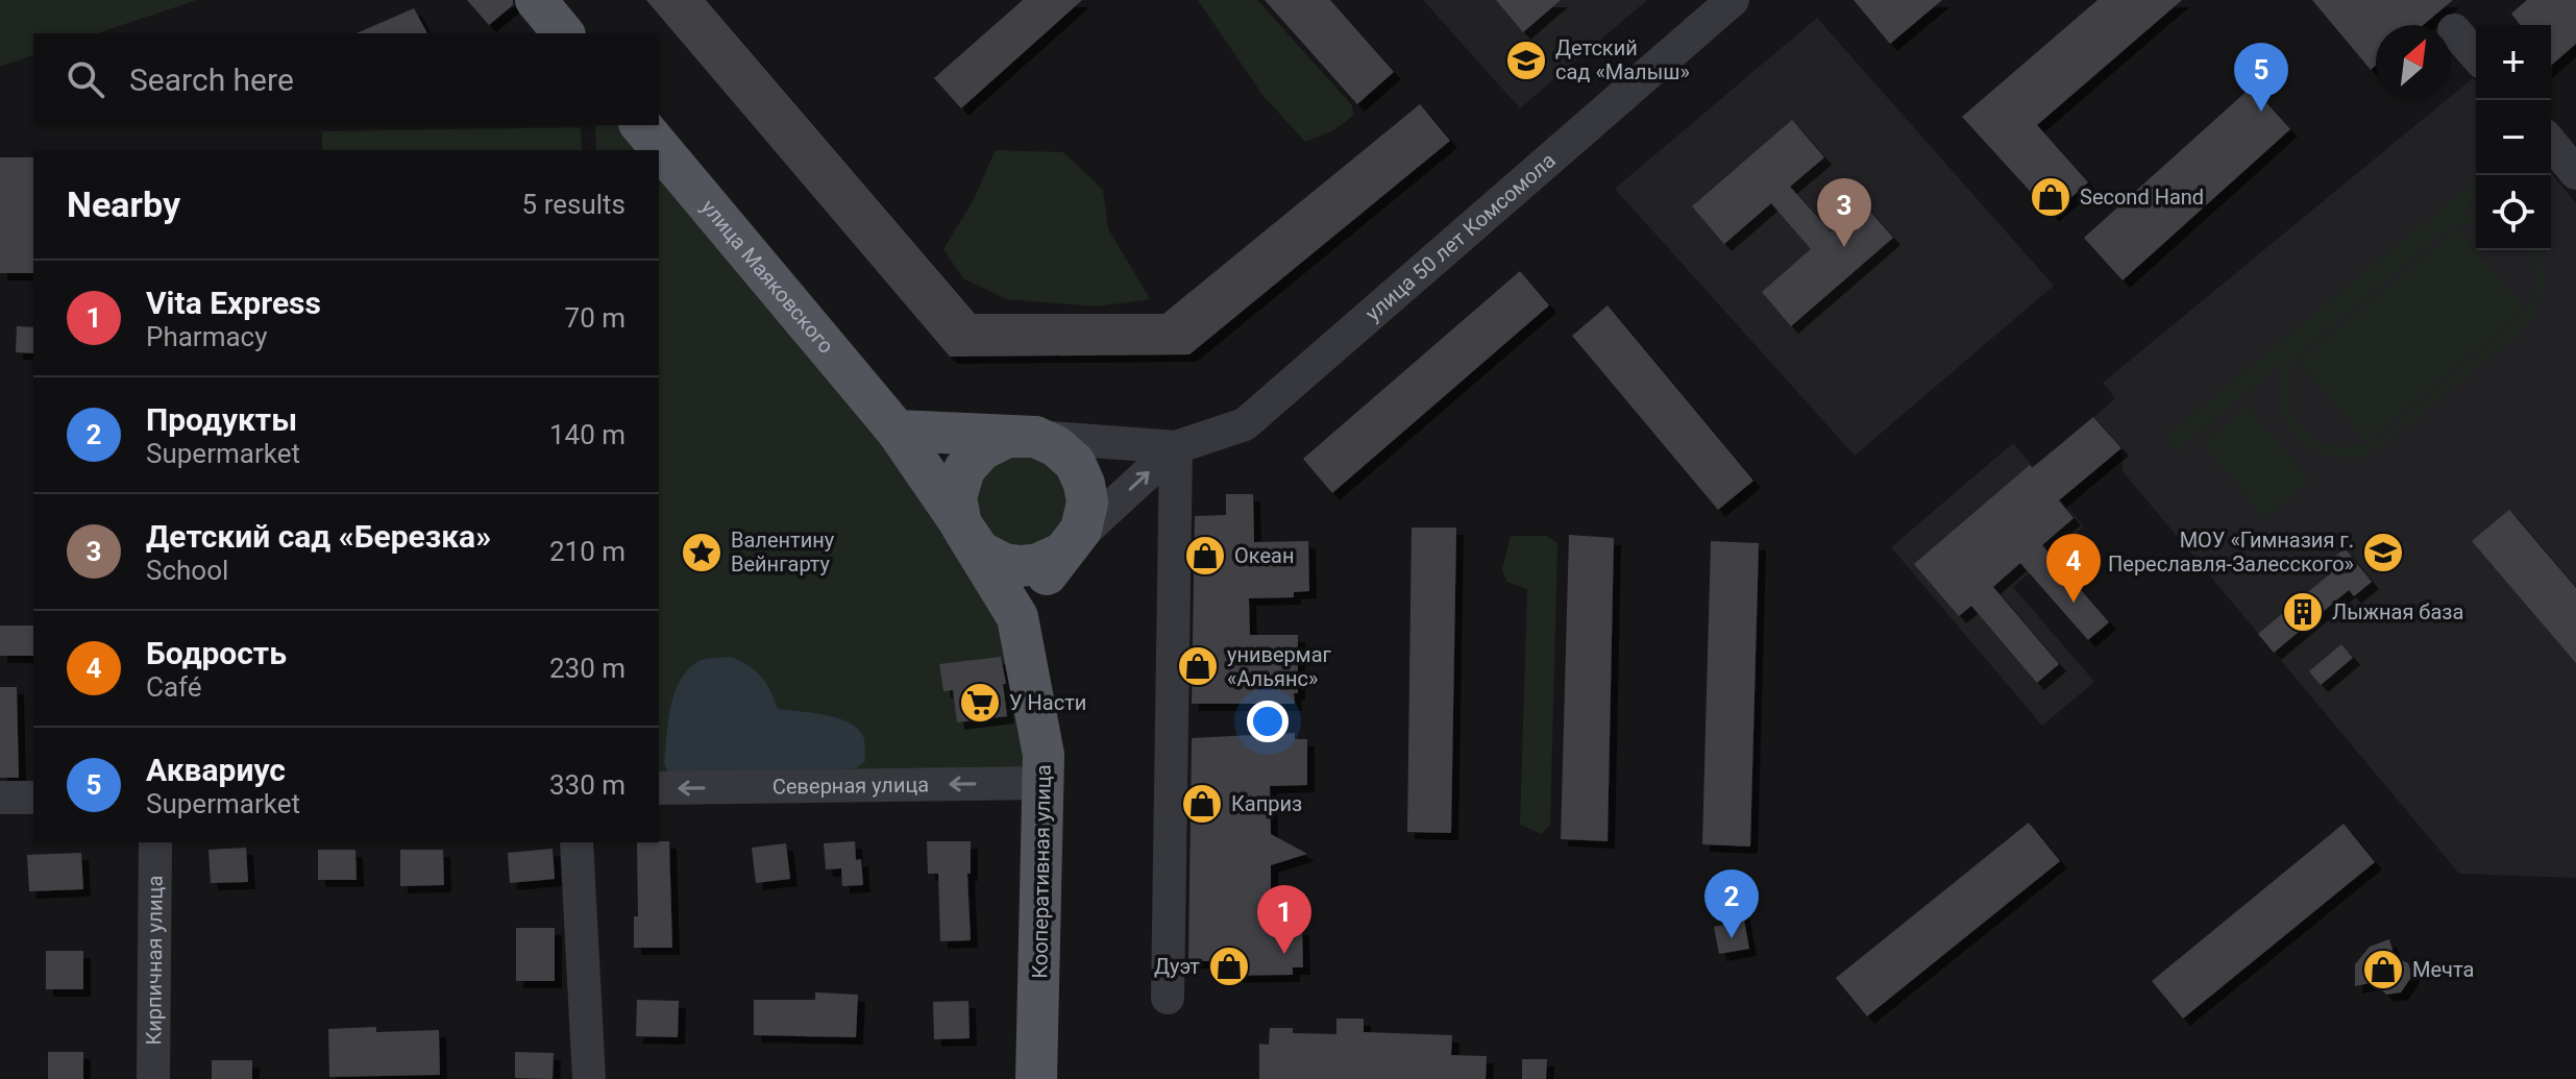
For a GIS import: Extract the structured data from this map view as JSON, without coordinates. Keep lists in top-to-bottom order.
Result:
{
  "streets": {
    "main road": ["улица Маяковского", "Кооперативная улица"],
    "street": ["улица 50 лет Комсомола", "Северная улица", "Кирпичная улица"]
  },
  "crossings": [
    ["Северная улица", "Кооперативная улица"]
  ],
  "one_way": ["Северная улица"],
  "places": {
    "school or university": ["Детский сад «Малыш»", "МОУ «Гимназия г. Переславля-Залесского»"],
    "shop": [
      "Second Hand",
      "Океан",
      "универмаг «Альянс»",
      "Каприз",
      "Дуэт",
      "Мечта"
    ],
    "place": ["Валентину Вейнгарту"],
    "building": ["Лыжная база"],
    "supermarket": ["У Насти"]
  },
  "north": "top right",
  "page": {
    "map_buttons": ["+", "−"],
    "search": "Search here",
    "pins": [
      "5",
      "3",
      "4",
      "2",
      "1"
    ],
    "heading": ["Nearby", "5 results"],
    "list": [
      {
        "mark": "1",
        "name": "Vita Express",
        "note": "Pharmacy",
        "value": "70 m"
      },
      {
        "mark": "2",
        "name": "Продукты",
        "note": "Supermarket",
        "value": "140 m"
      },
      {
        "mark": "3",
        "name": "Детский сад «Березка»",
        "note": "School",
        "value": "210 m"
      },
      {
        "mark": "4",
        "name": "Бодрость",
        "note": "Café",
        "value": "230 m"
      },
      {
        "mark": "5",
        "name": "Аквариус",
        "note": "Supermarket",
        "value": "330 m"
      }
    ]
  }
}
